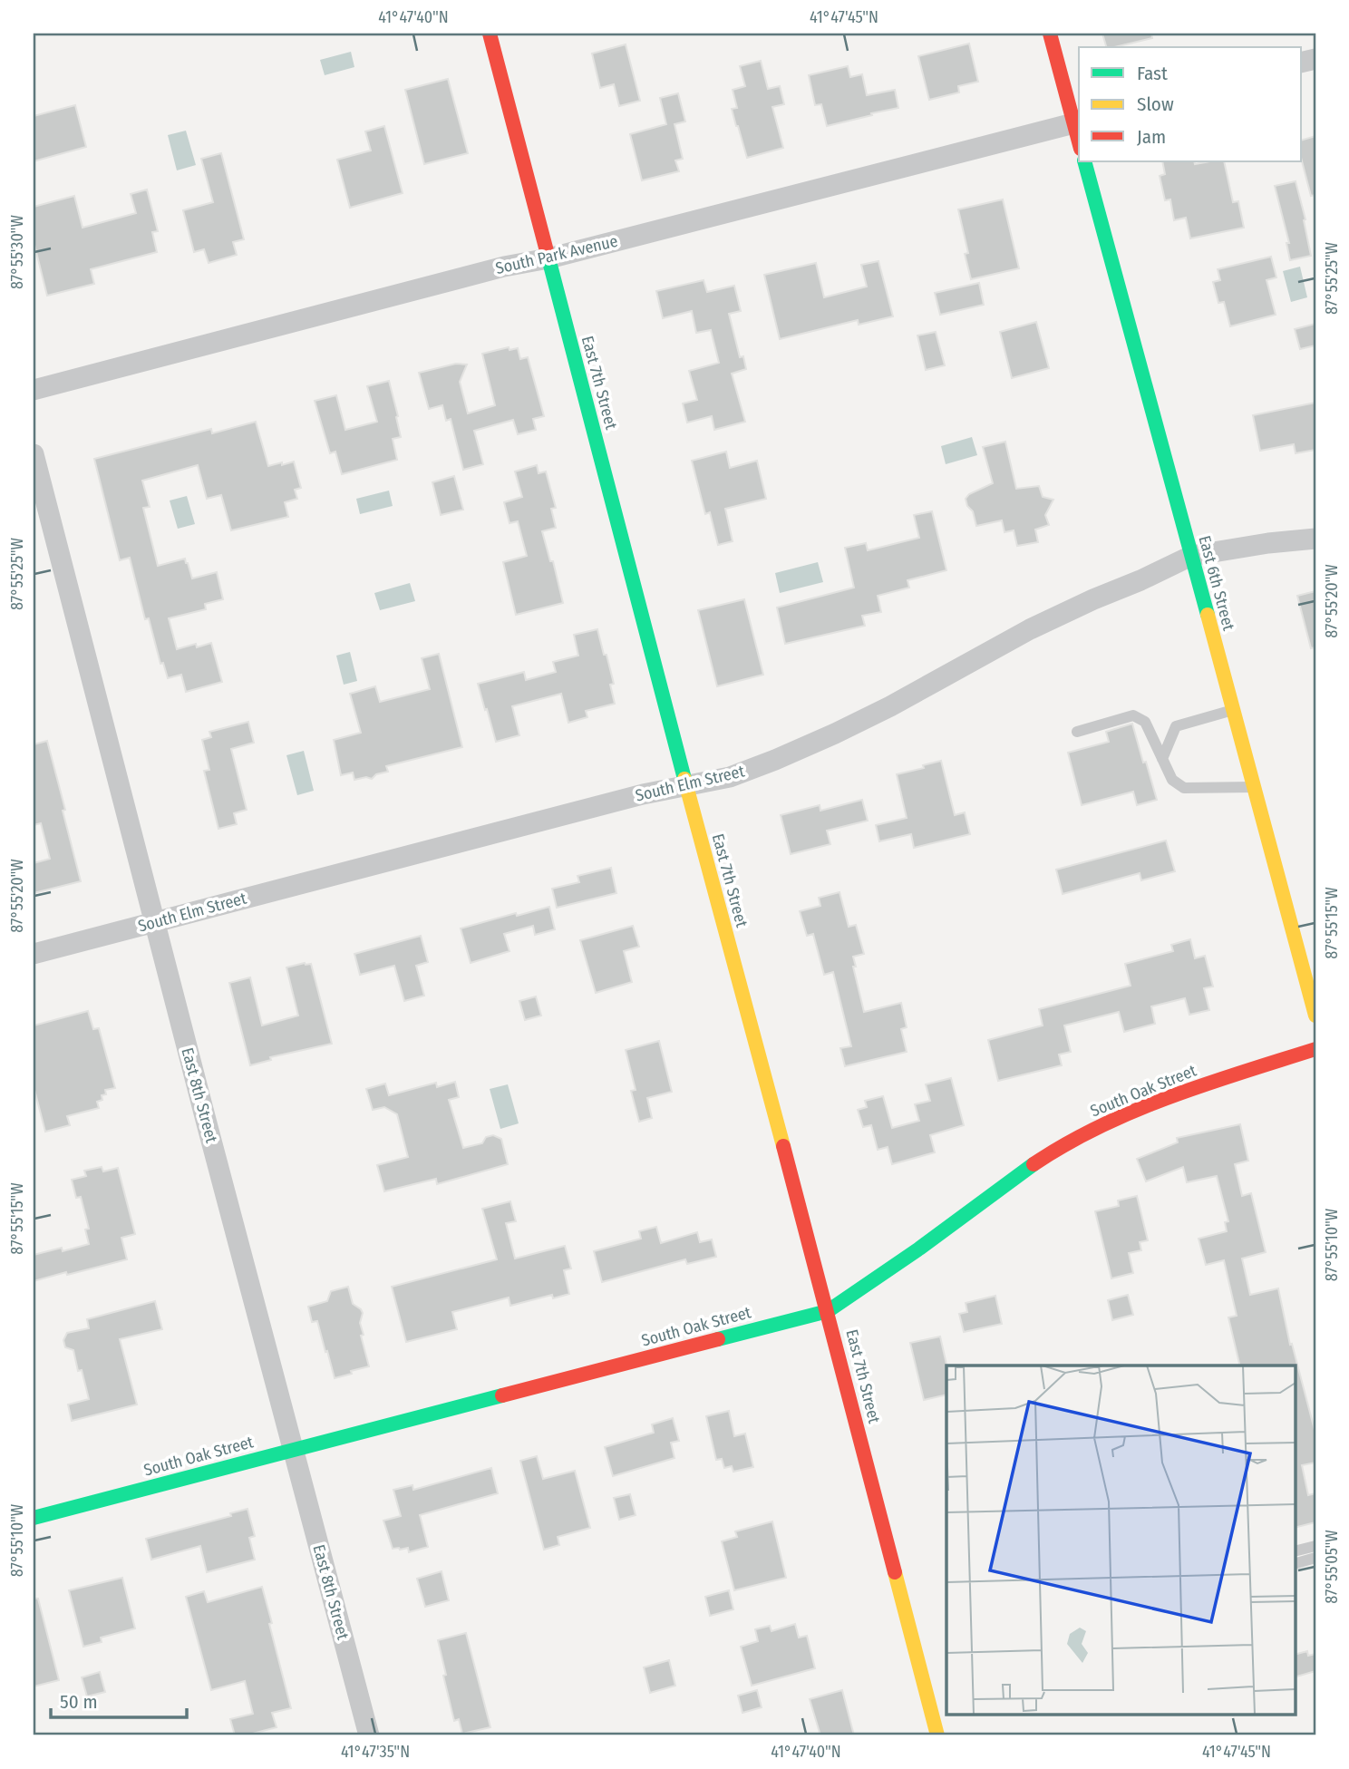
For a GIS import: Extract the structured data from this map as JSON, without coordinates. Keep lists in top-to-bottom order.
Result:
{
  "streets": {
    "street": [
      "South Park Avenue",
      "East 7th Street",
      "East 6th Street",
      "South Elm Street",
      "South Oak Street",
      "East 8th Street"
    ]
  },
  "crossings": [
    ["South Park Avenue", "East 7th Street"],
    ["East 7th Street", "South Elm Street"],
    ["East 7th Street", "South Oak Street"],
    ["East 6th Street", "South Elm Street"],
    ["South Elm Street", "East 8th Street"],
    ["South Oak Street", "East 8th Street"]
  ],
  "legend": ["Fast", "Slow", "Jam"],
  "scale_bar": "50 m",
  "coordinates": [
    "41°47'40\"N",
    "41°47'45\"N",
    "87°55'30\"W",
    "87°55'25\"W",
    "87°55'20\"W",
    "87°55'15\"W",
    "87°55'10\"W",
    "87°55'05\"W",
    "41°47'35\"N"
  ]
}
